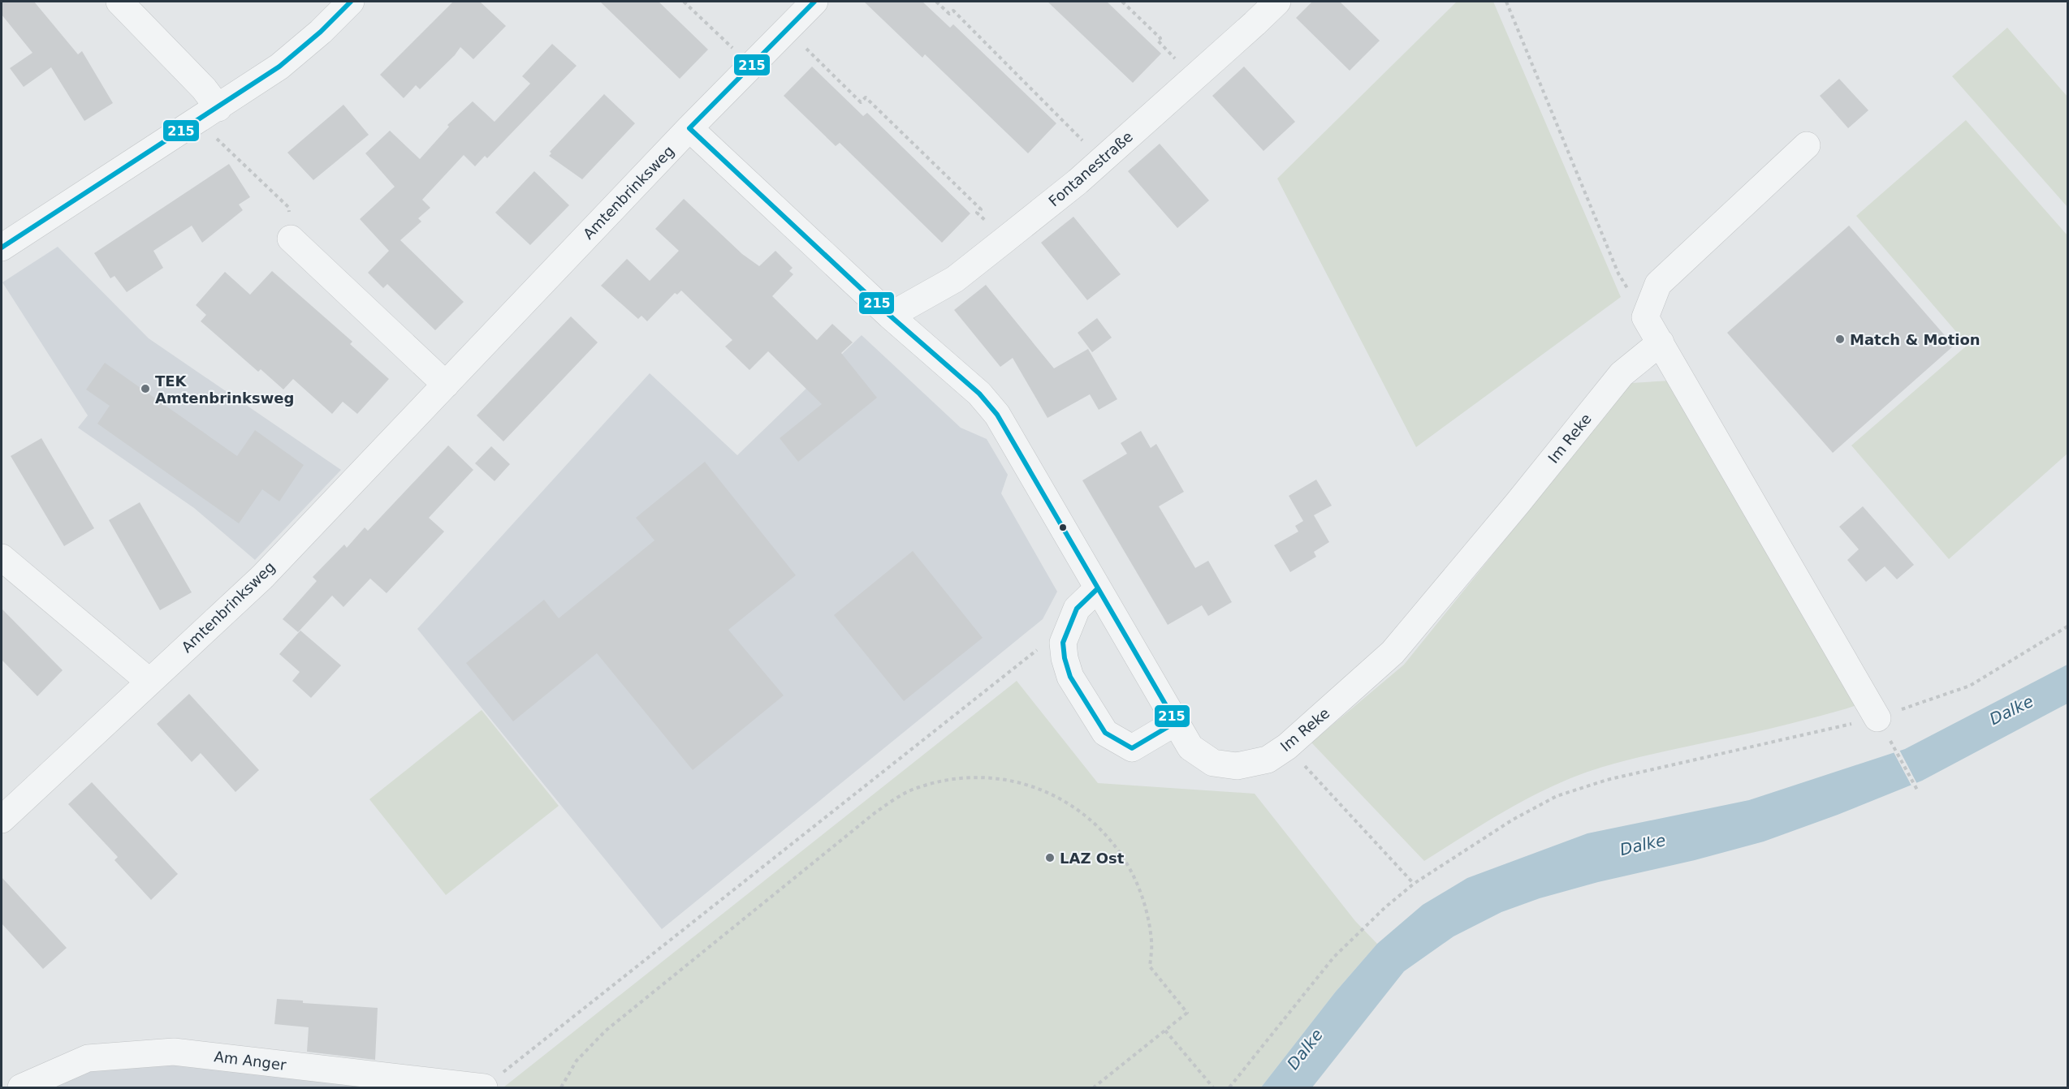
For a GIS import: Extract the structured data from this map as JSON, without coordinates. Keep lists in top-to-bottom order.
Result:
{
  "streets": {
    "street": [
      "Fontanestraße",
      "Amtenbrinksweg",
      "Im Reke",
      "Am Anger"
    ]
  },
  "crossings": [
    ["Fontanestraße", "Im Reke"],
    ["Amtenbrinksweg", "Im Reke"]
  ],
  "water": ["Dalke"],
  "places": ["Match & Motion", "TEK Amtenbrinksweg", "LAZ Ost"],
  "lines": ["transit line 215"]
}
